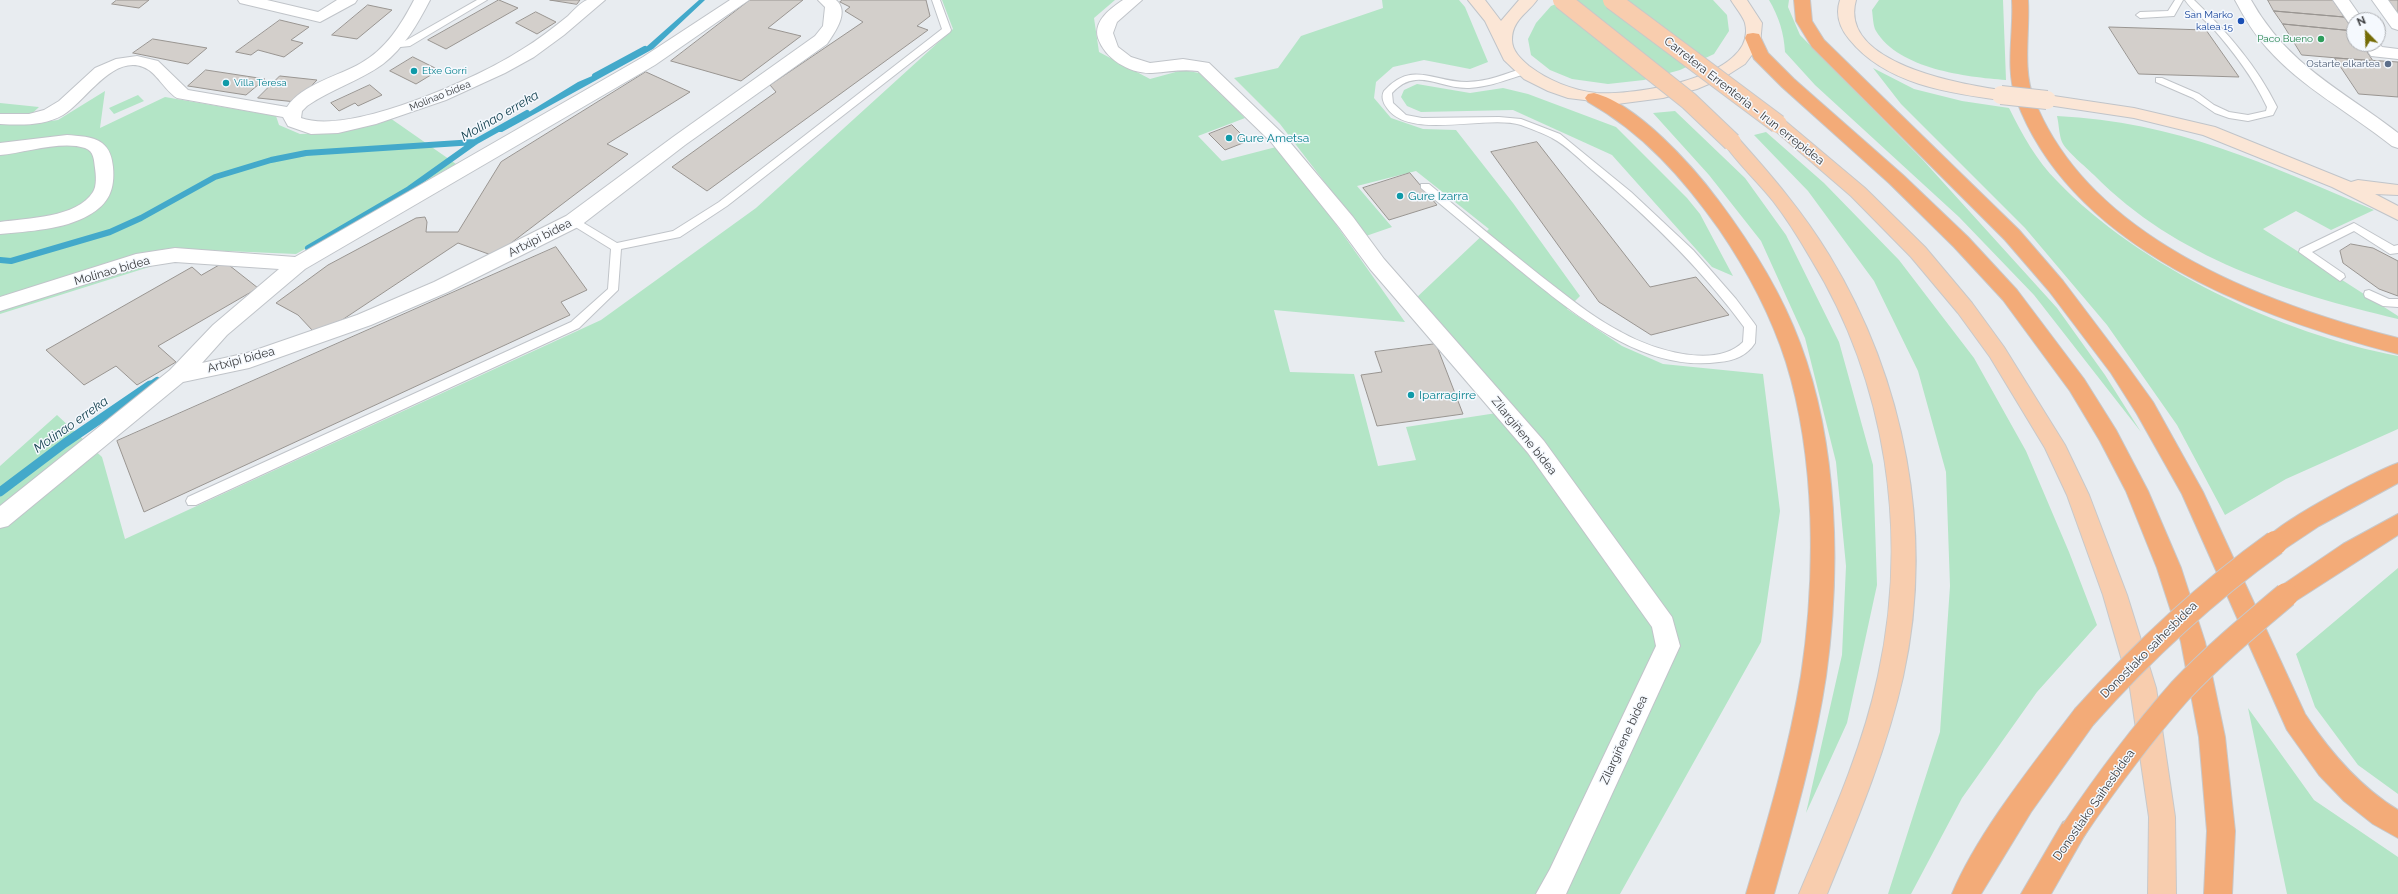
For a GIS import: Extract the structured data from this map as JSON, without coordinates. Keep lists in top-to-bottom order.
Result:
{
  "streets": {
    "highway": ["Donostiako saihesbidea", "Donostiako Saihesbidea"],
    "main road": ["Carretera Errenteria – Irun errepidea"],
    "street": ["Molinao bidea", "Artxipi bidea", "Zilargiñene bidea"]
  },
  "crossings": [
    ["Molinao bidea", "Artxipi bidea"]
  ],
  "water": ["Molinao erreka"],
  "places": [
    "San Marko kalea 15",
    "Paco Bueno",
    "Ostarte elkartea",
    "Etxe Gorri",
    "Villa Teresa",
    "Gure Ametsa",
    "Gure Izarra",
    "Iparragirre"
  ],
  "north": "top left"
}
